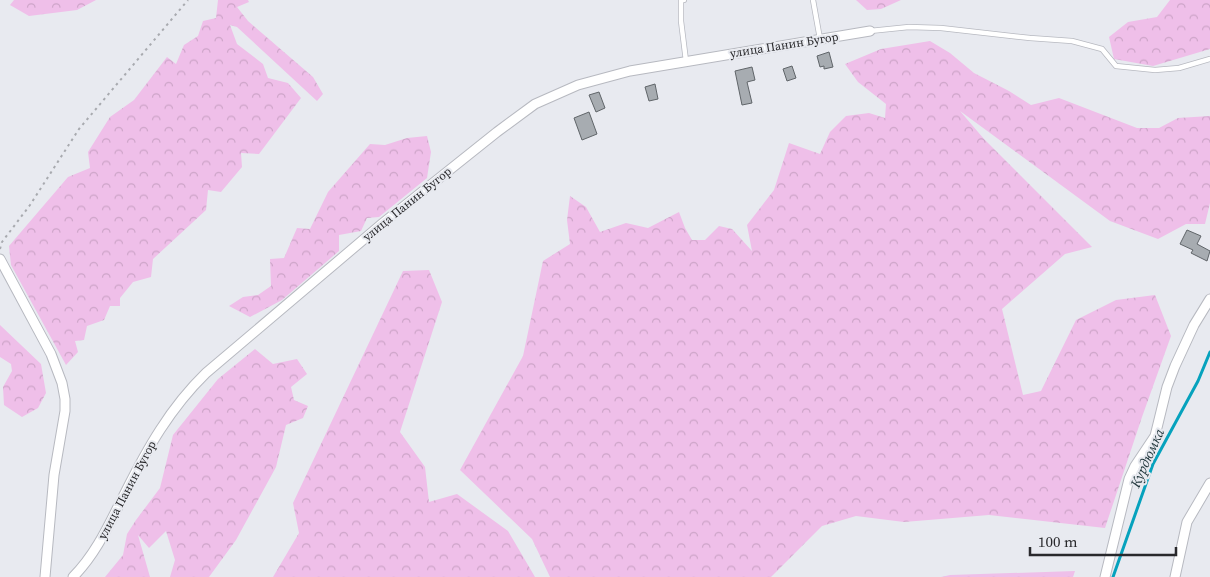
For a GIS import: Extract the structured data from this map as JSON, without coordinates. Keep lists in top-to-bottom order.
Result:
{
  "streets": {
    "street": ["улица Панин Бугор"]
  },
  "water": ["Курдюмка"],
  "scale_bar": "100 m"
}
